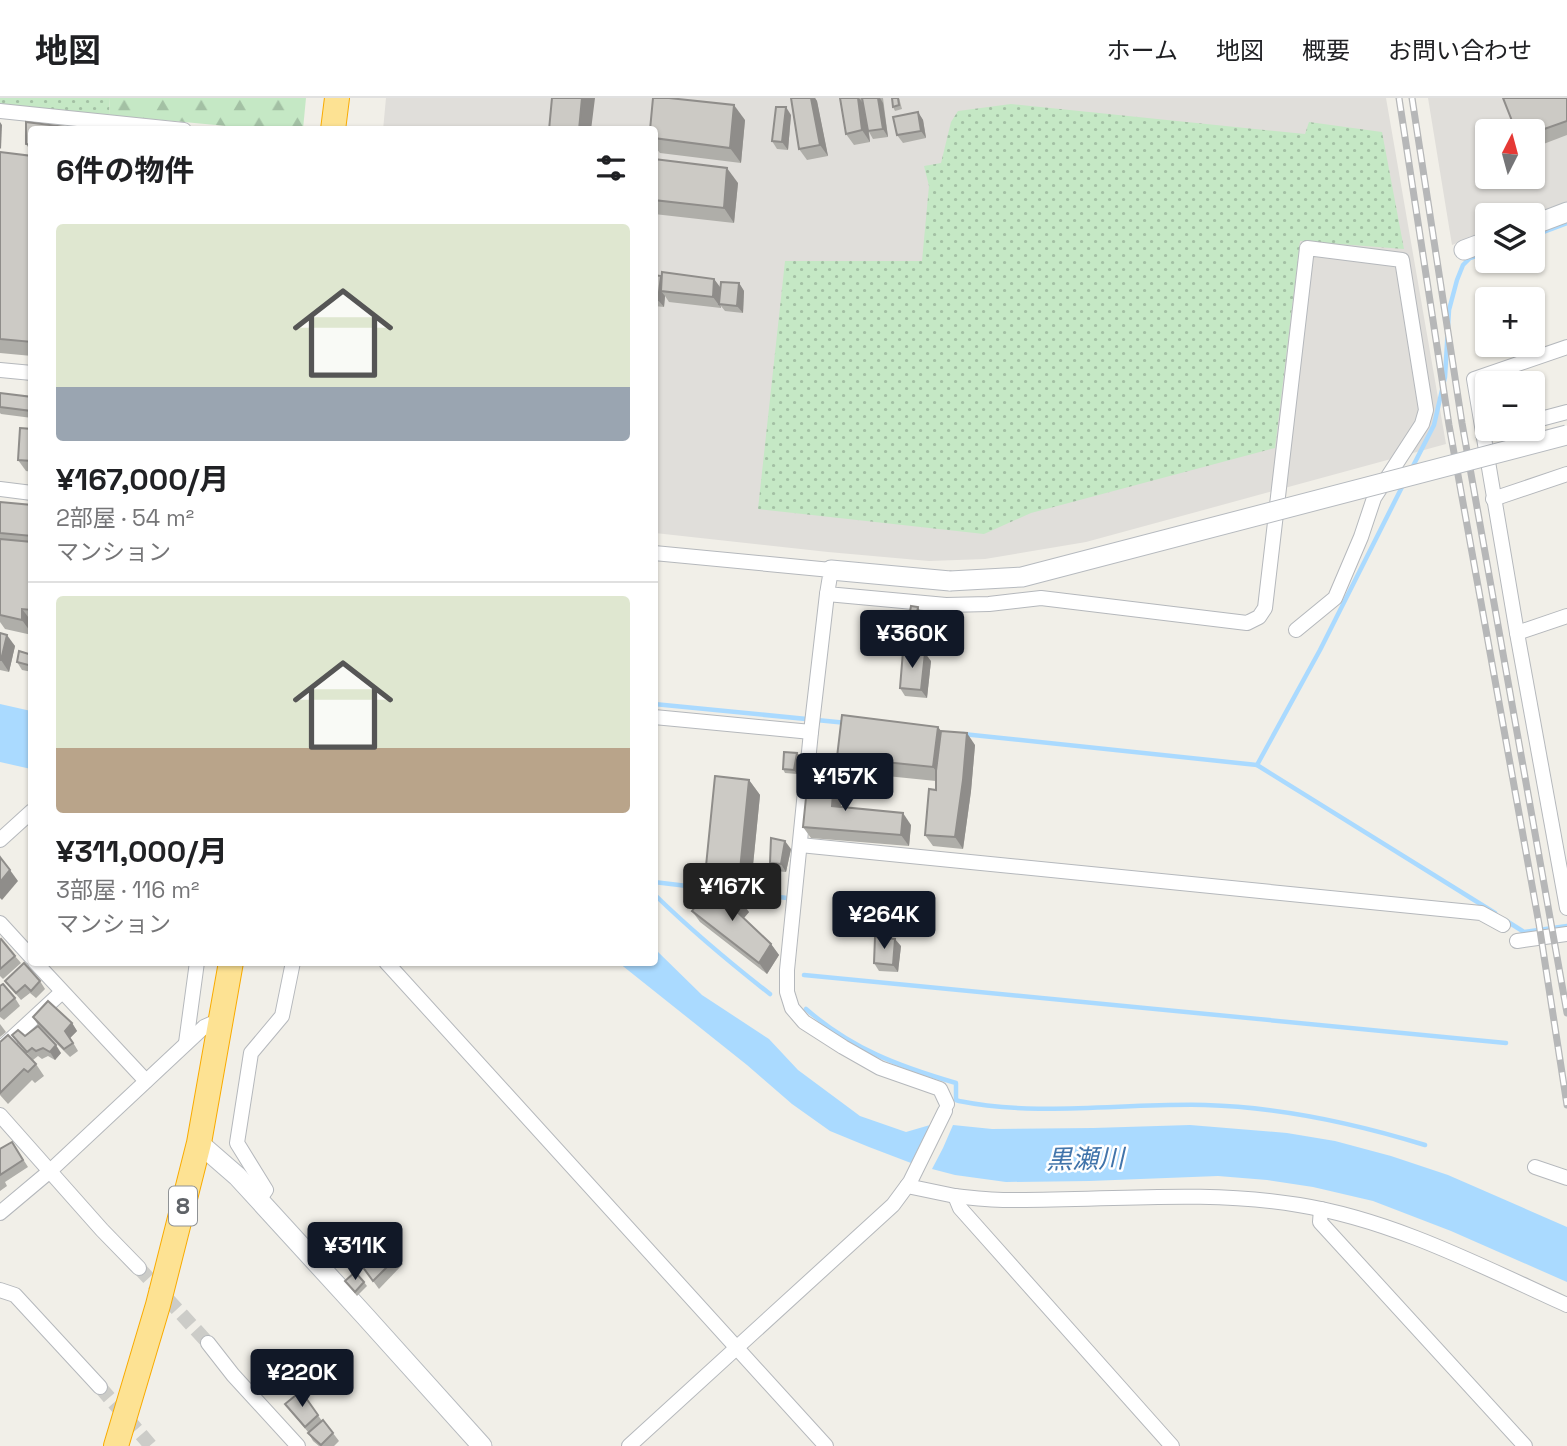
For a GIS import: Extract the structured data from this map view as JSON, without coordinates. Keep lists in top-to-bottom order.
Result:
{
  "streets": {
    "highway": ["8"]
  },
  "water": ["黒瀬川"],
  "north": "top",
  "page": {
    "header": "地図",
    "nav": [
      "ホーム",
      "地図",
      "概要",
      "お問い合わせ"
    ],
    "map_buttons": ["+", "−"],
    "heading": "6件の物件",
    "list": [
      {
        "name": "¥167,000/月",
        "note": "2部屋 · 54 m² · マンション"
      },
      {
        "name": "¥311,000/月",
        "note": "3部屋 · 116 m² · マンション"
      }
    ],
    "price": [
      "¥360K",
      "¥157K",
      "¥167K",
      "¥264K",
      "¥311K",
      "¥220K"
    ]
  }
}
